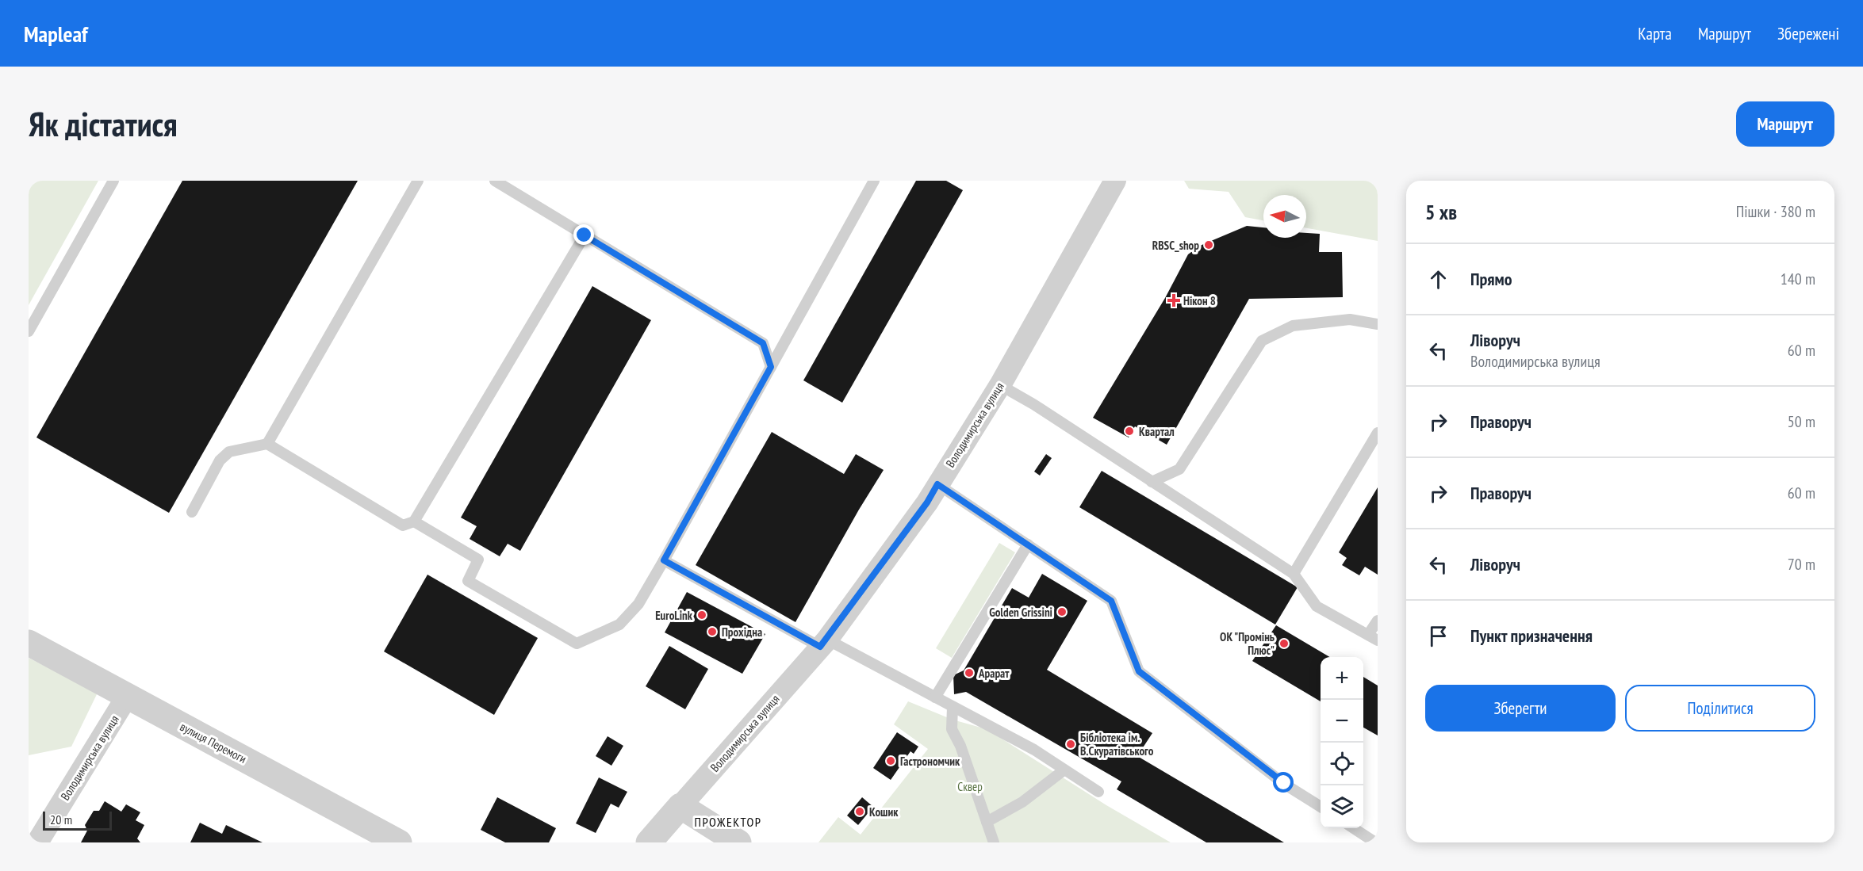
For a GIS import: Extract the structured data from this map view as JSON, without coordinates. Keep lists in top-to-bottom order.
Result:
{
  "streets": {
    "street": ["Володимирська вулиця", "вулиця Перемоги"]
  },
  "crossings": [
    ["Володимирська вулиця", "вулиця Перемоги"]
  ],
  "districts": ["ПРОЖЕКТОР"],
  "parks": ["Сквер"],
  "places": {
    "other": [
      "RBSC_shop",
      "Квартал",
      "Golden Grissini",
      "EuroLink",
      "Прохідна",
      "ОК \"Промінь Плюс\"",
      "Арарат",
      "Бібліотека ім. В.Скуратівського",
      "Гастрономчик",
      "Кошик"
    ],
    "health": ["Нікон 8"]
  },
  "scale_bar": "20 m",
  "north": "left",
  "page": {
    "header": "Mapleaf",
    "nav": ["Карта", "Маршрут", "Збережені"],
    "buttons": [
      "Маршрут",
      ["Зберегти", "Поділитися"]
    ],
    "title": "Як дістатися",
    "heading": ["5 хв", "Пішки · 380 m"],
    "list": [
      ["Прямо", "140 m"],
      ["Ліворуч", "Володимирська вулиця", "60 m"],
      ["Праворуч", "50 m"],
      ["Праворуч", "60 m"],
      ["Ліворуч", "70 m"],
      "Пункт призначення"
    ],
    "map_buttons": ["+", "−"],
    "scale": "20 m"
  }
}
